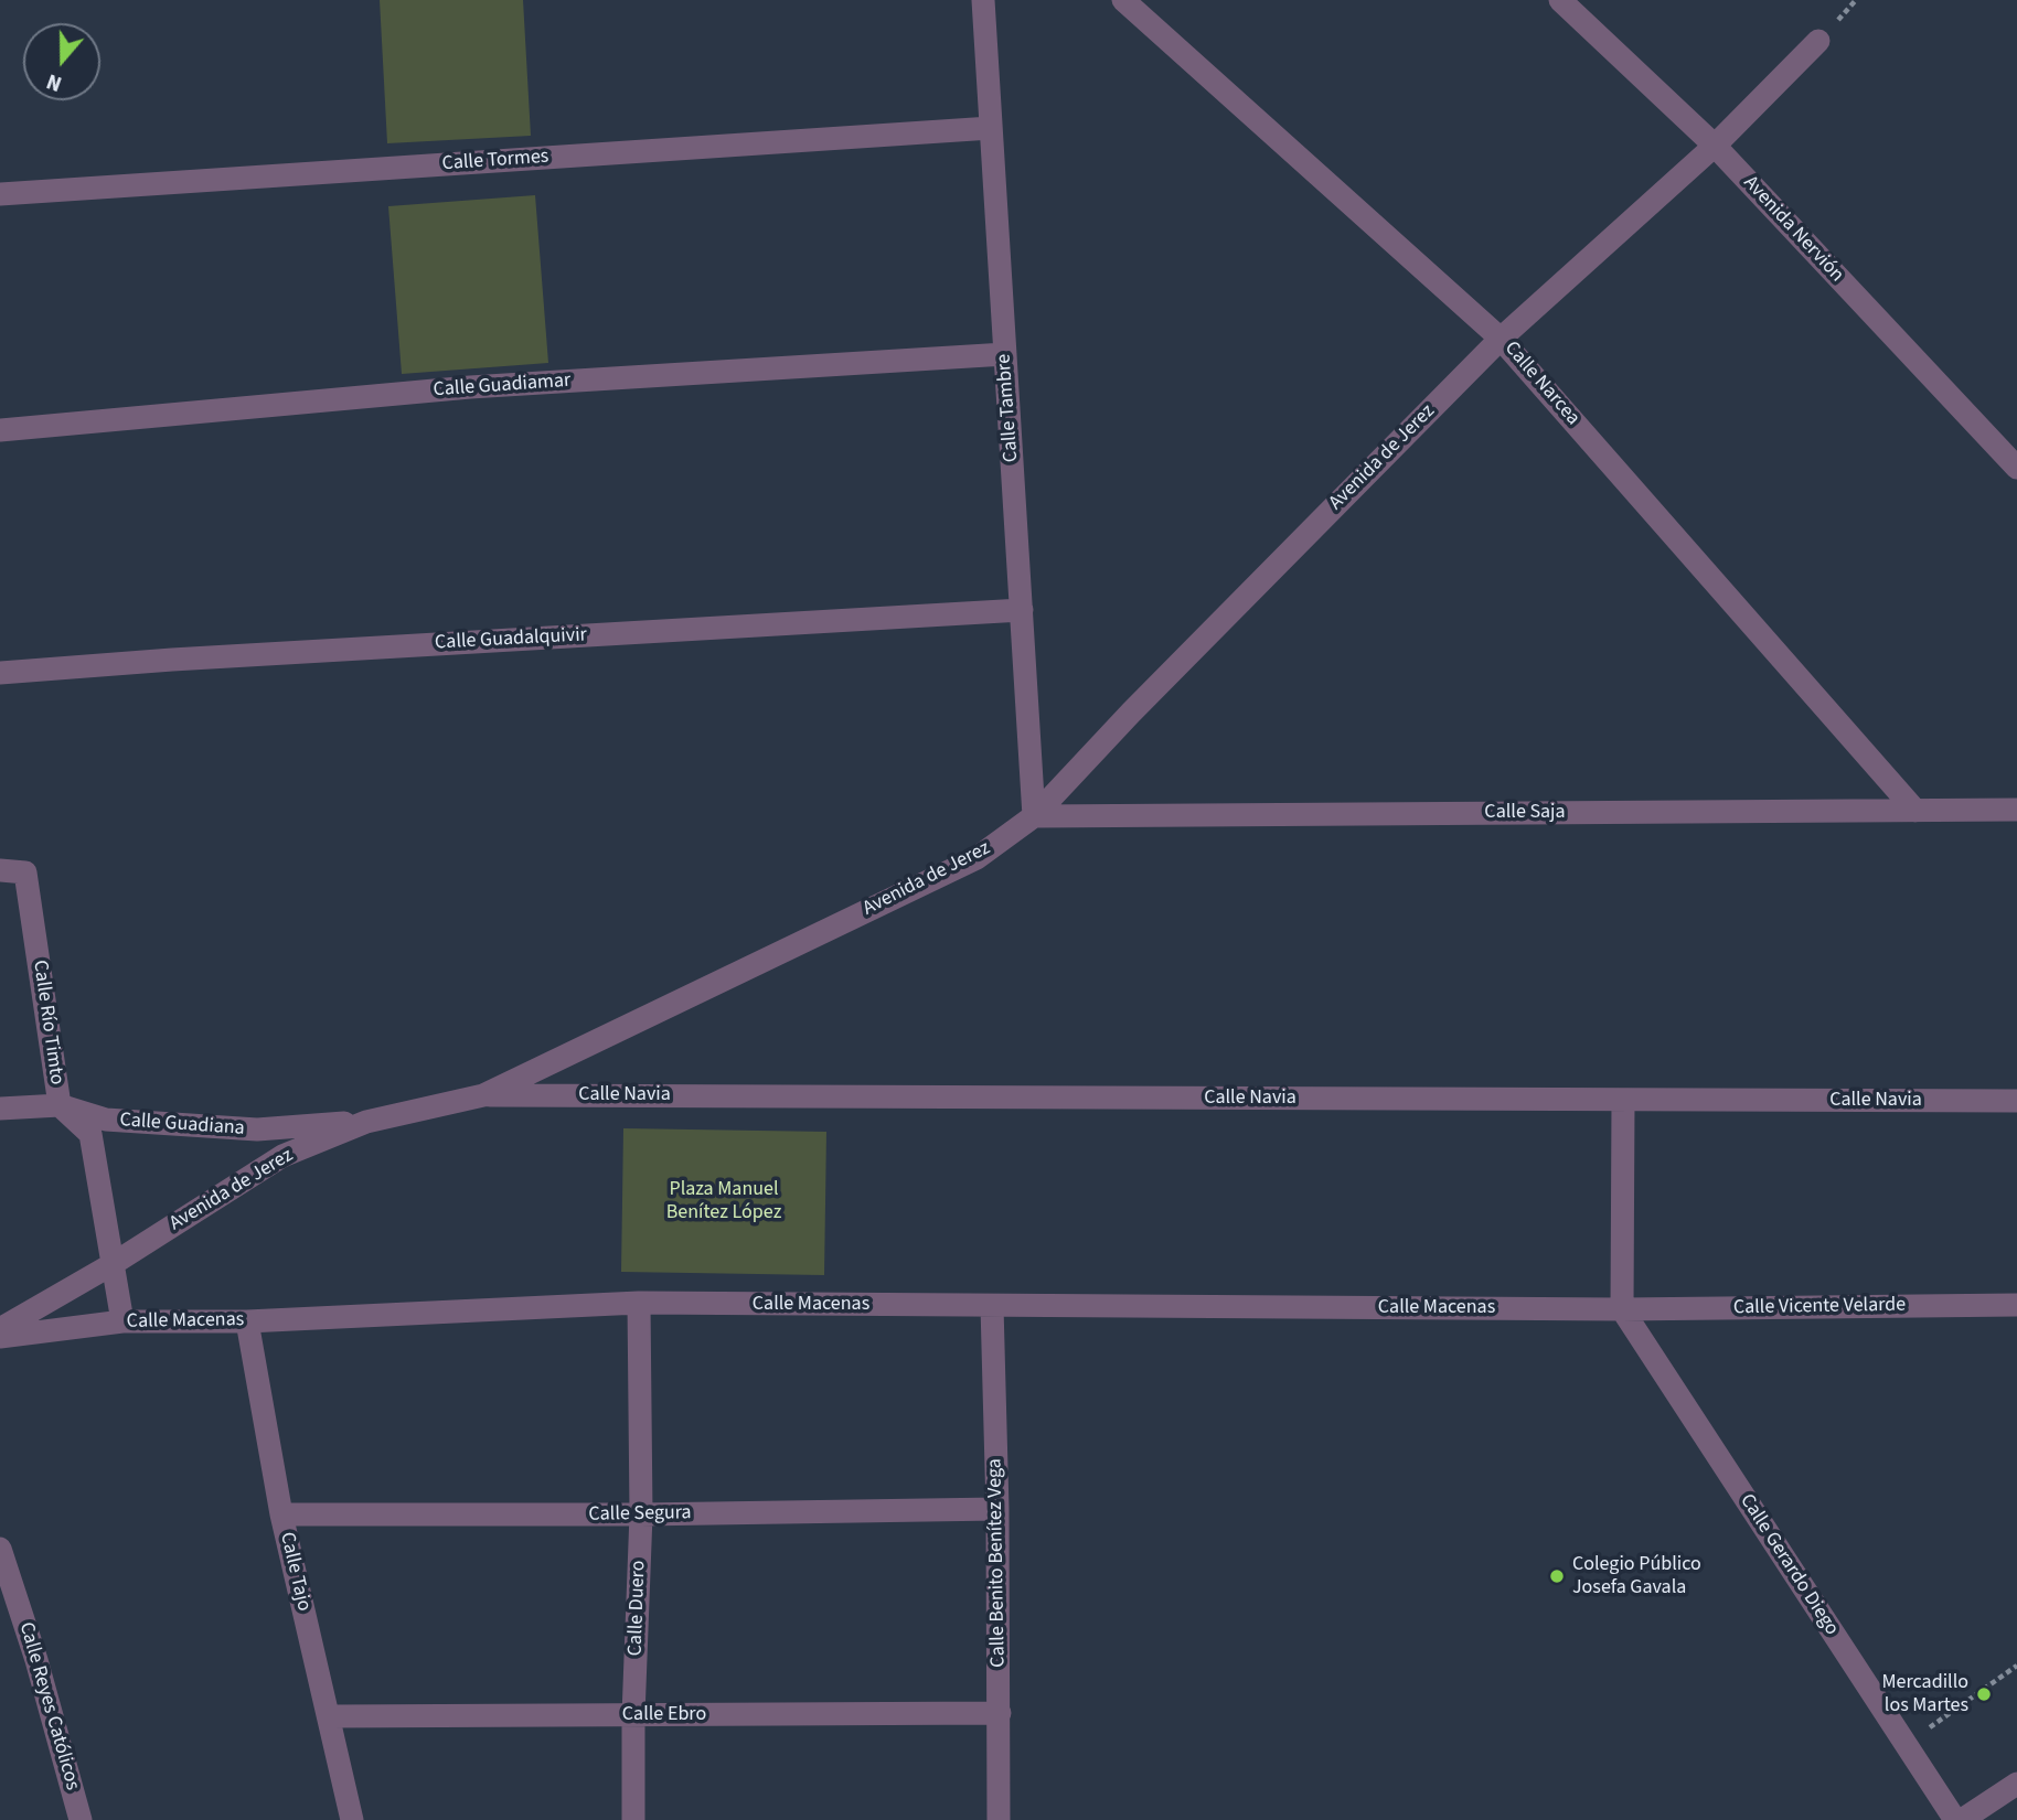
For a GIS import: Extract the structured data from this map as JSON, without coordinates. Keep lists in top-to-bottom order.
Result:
{
  "streets": {
    "street": [
      "Calle Tormes",
      "Avenida Nervión",
      "Calle Narcea",
      "Calle Guadiamar",
      "Calle Tambre",
      "Avenida de Jerez",
      "Calle Guadalquivir",
      "Calle Saja",
      "Calle Río Timto",
      "Calle Navia",
      "Calle Guadiana",
      "Calle Macenas",
      "Calle Vicente Velarde",
      "Calle Segura",
      "Calle Benito Benítez Vega",
      "Calle Gerardo Diego",
      "Calle Tajo",
      "Calle Duero",
      "Calle Reyes Católicos",
      "Calle Ebro"
    ]
  },
  "crossings": [
    ["Calle Tormes", "Calle Tambre"],
    ["Avenida Nervión", "Avenida de Jerez"],
    ["Calle Narcea", "Avenida de Jerez"],
    ["Calle Narcea", "Calle Saja"],
    ["Calle Guadiamar", "Calle Tambre"],
    ["Calle Tambre", "Avenida de Jerez"],
    ["Calle Tambre", "Calle Guadalquivir"],
    ["Calle Tambre", "Calle Saja"],
    ["Avenida de Jerez", "Calle Saja"],
    ["Avenida de Jerez", "Calle Río Timto"],
    ["Avenida de Jerez", "Calle Navia"],
    ["Avenida de Jerez", "Calle Guadiana"],
    ["Calle Río Timto", "Calle Guadiana"],
    ["Calle Río Timto", "Calle Macenas"],
    ["Calle Macenas", "Calle Vicente Velarde"],
    ["Calle Macenas", "Calle Benito Benítez Vega"],
    ["Calle Macenas", "Calle Gerardo Diego"],
    ["Calle Macenas", "Calle Tajo"],
    ["Calle Macenas", "Calle Duero"],
    ["Calle Vicente Velarde", "Calle Gerardo Diego"],
    ["Calle Segura", "Calle Benito Benítez Vega"],
    ["Calle Segura", "Calle Tajo"],
    ["Calle Segura", "Calle Duero"],
    ["Calle Benito Benítez Vega", "Calle Ebro"],
    ["Calle Tajo", "Calle Ebro"],
    ["Calle Duero", "Calle Ebro"]
  ],
  "parks": ["Plaza Manuel Benítez López"],
  "places": ["Colegio Público Josefa Gavala", "Mercadillo los Martes"],
  "north": "bottom"
}
